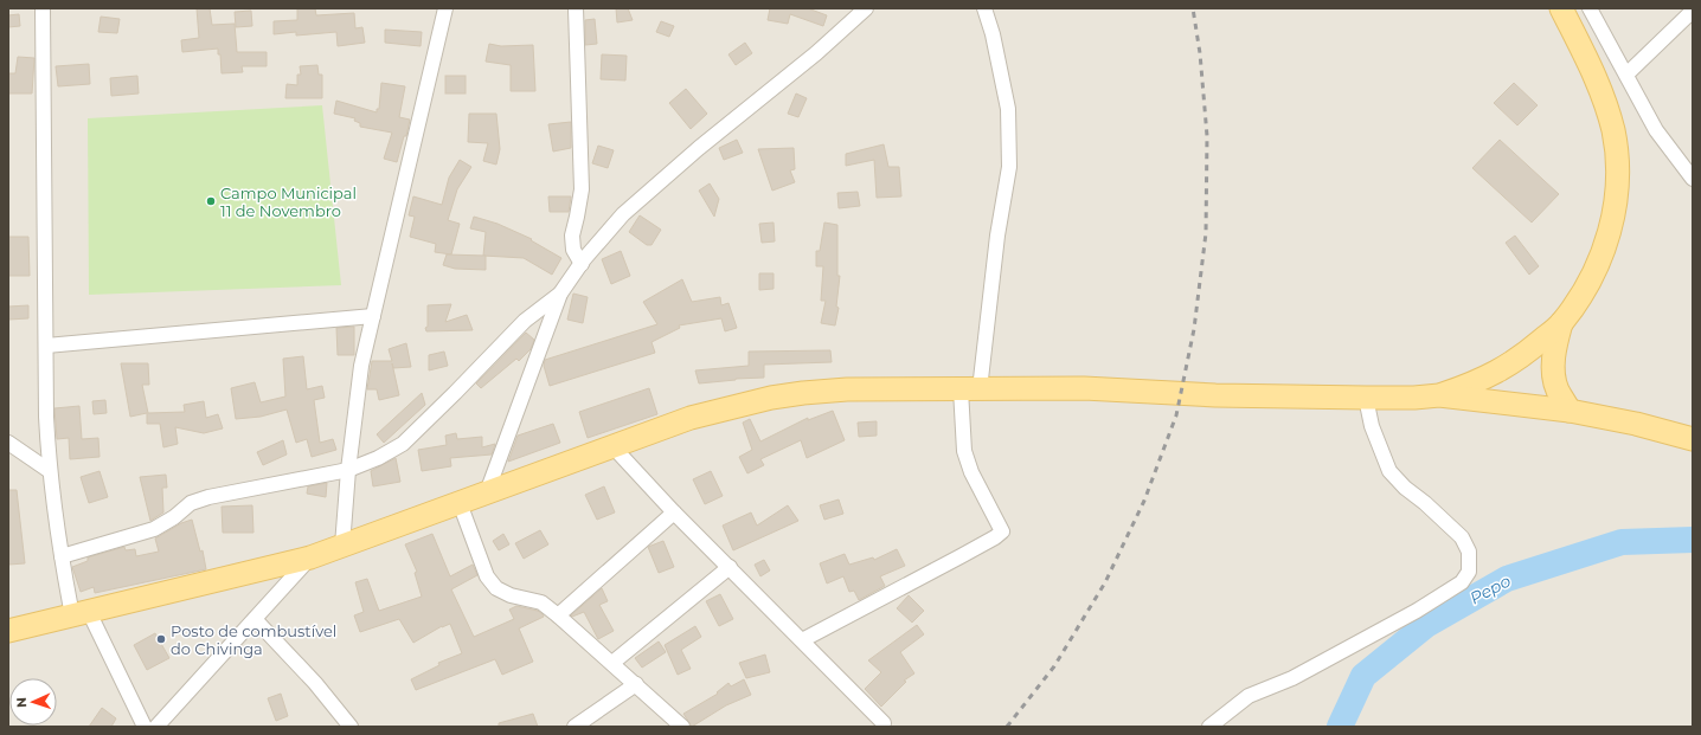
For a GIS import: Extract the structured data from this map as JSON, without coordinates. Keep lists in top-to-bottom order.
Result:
{
  "water": ["Pepo"],
  "places": ["Campo Municipal 11 de Novembro", "Posto de combustível do Chivinga"],
  "north": "left"
}
